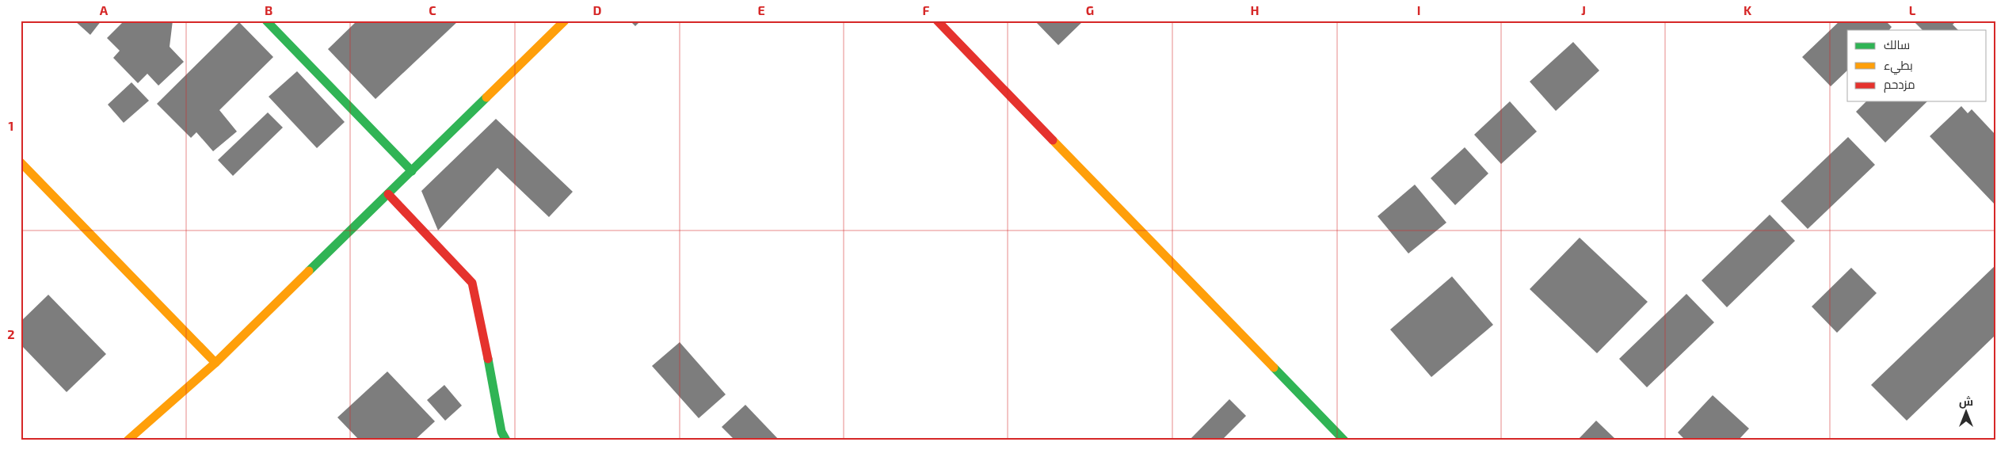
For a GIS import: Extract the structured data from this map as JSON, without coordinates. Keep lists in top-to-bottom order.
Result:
{
  "legend": ["سالك", "بطيء", "مزدحم"],
  "north": "top",
  "grid": {
    "columns": [
      "A",
      "B",
      "C",
      "D",
      "E",
      "F",
      "G",
      "H",
      "I",
      "J",
      "K",
      "L"
    ],
    "rows": ["1", "2"]
  }
}
